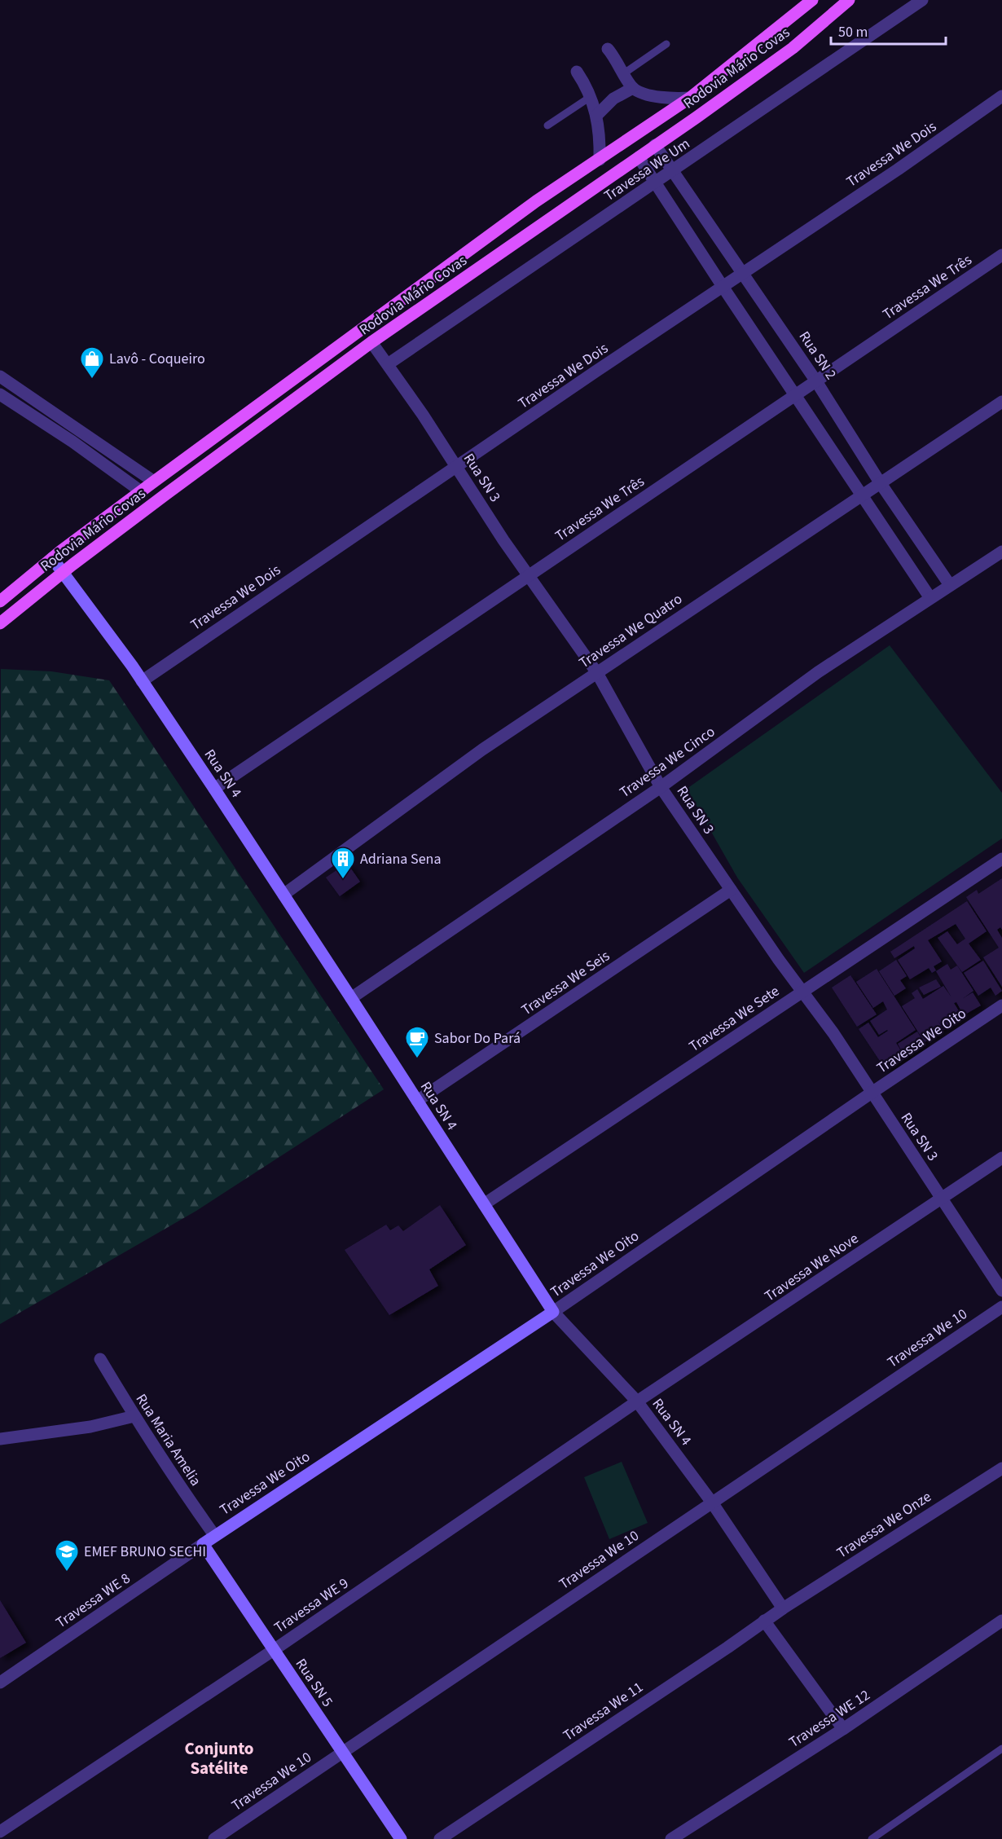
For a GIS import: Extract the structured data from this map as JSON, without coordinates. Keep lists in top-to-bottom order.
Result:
{
  "streets": {
    "main road": [
      "Rodovia Mário Covas",
      "Rua SN 4",
      "Travessa We Oito",
      "Rua SN 5"
    ],
    "street": [
      "Travessa We Dois",
      "Travessa We Um",
      "Travessa We Três",
      "Rua SN 2",
      "Rua SN 3",
      "Travessa We Quatro",
      "Travessa We Cinco",
      "Travessa We Seis",
      "Travessa We Sete",
      "Travessa We Nove",
      "Travessa We 10",
      "Rua Maria Amelia",
      "Travessa We Onze",
      "Travessa WE 8",
      "Travessa WE 9",
      "Travessa We 11",
      "Travessa WE 12"
    ]
  },
  "crossings": [
    ["Rodovia Mário Covas", "Rua SN 2"],
    ["Rodovia Mário Covas", "Rua SN 3"],
    ["Rodovia Mário Covas", "Rua SN 4"],
    ["Travessa We Dois", "Rua SN 2"],
    ["Travessa We Dois", "Rua SN 3"],
    ["Travessa We Dois", "Rua SN 4"],
    ["Travessa We Um", "Rua SN 2"],
    ["Travessa We Um", "Rua SN 3"],
    ["Travessa We Três", "Rua SN 2"],
    ["Travessa We Três", "Rua SN 3"],
    ["Travessa We Três", "Rua SN 4"],
    ["Rua SN 2", "Travessa We Quatro"],
    ["Rua SN 2", "Travessa We Cinco"],
    ["Rua SN 3", "Travessa We Quatro"],
    ["Rua SN 3", "Travessa We Cinco"],
    ["Rua SN 3", "Travessa We Seis"],
    ["Rua SN 3", "Travessa We Sete"],
    ["Rua SN 3", "Travessa We Oito"],
    ["Rua SN 3", "Travessa We Nove"],
    ["Travessa We Quatro", "Rua SN 4"],
    ["Travessa We Cinco", "Rua SN 4"],
    ["Rua SN 4", "Travessa We Seis"],
    ["Rua SN 4", "Travessa We Sete"],
    ["Rua SN 4", "Travessa We Oito"],
    ["Rua SN 4", "Travessa We Nove"],
    ["Rua SN 4", "Travessa We 10"],
    ["Rua SN 4", "Travessa We Onze"],
    ["Rua SN 4", "Travessa WE 9"],
    ["Rua SN 4", "Travessa We 11"],
    ["Travessa We Oito", "Rua Maria Amelia"],
    ["Travessa We Oito", "Travessa WE 8"],
    ["Travessa We Oito", "Rua SN 5"],
    ["Travessa We Nove", "Travessa WE 9"],
    ["Travessa We 10", "Rua SN 5"],
    ["Travessa We Onze", "Travessa We 11"],
    ["Travessa WE 8", "Rua SN 5"],
    ["Travessa WE 9", "Rua SN 5"]
  ],
  "districts": ["Conjunto Satélite"],
  "places": {
    "shop": ["Lavô - Coqueiro"],
    "building": ["Adriana Sena"],
    "cafe": ["Sabor Do Pará"],
    "school or university": ["EMEF BRUNO SECHI"]
  },
  "scale_bar": "50 m"
}
